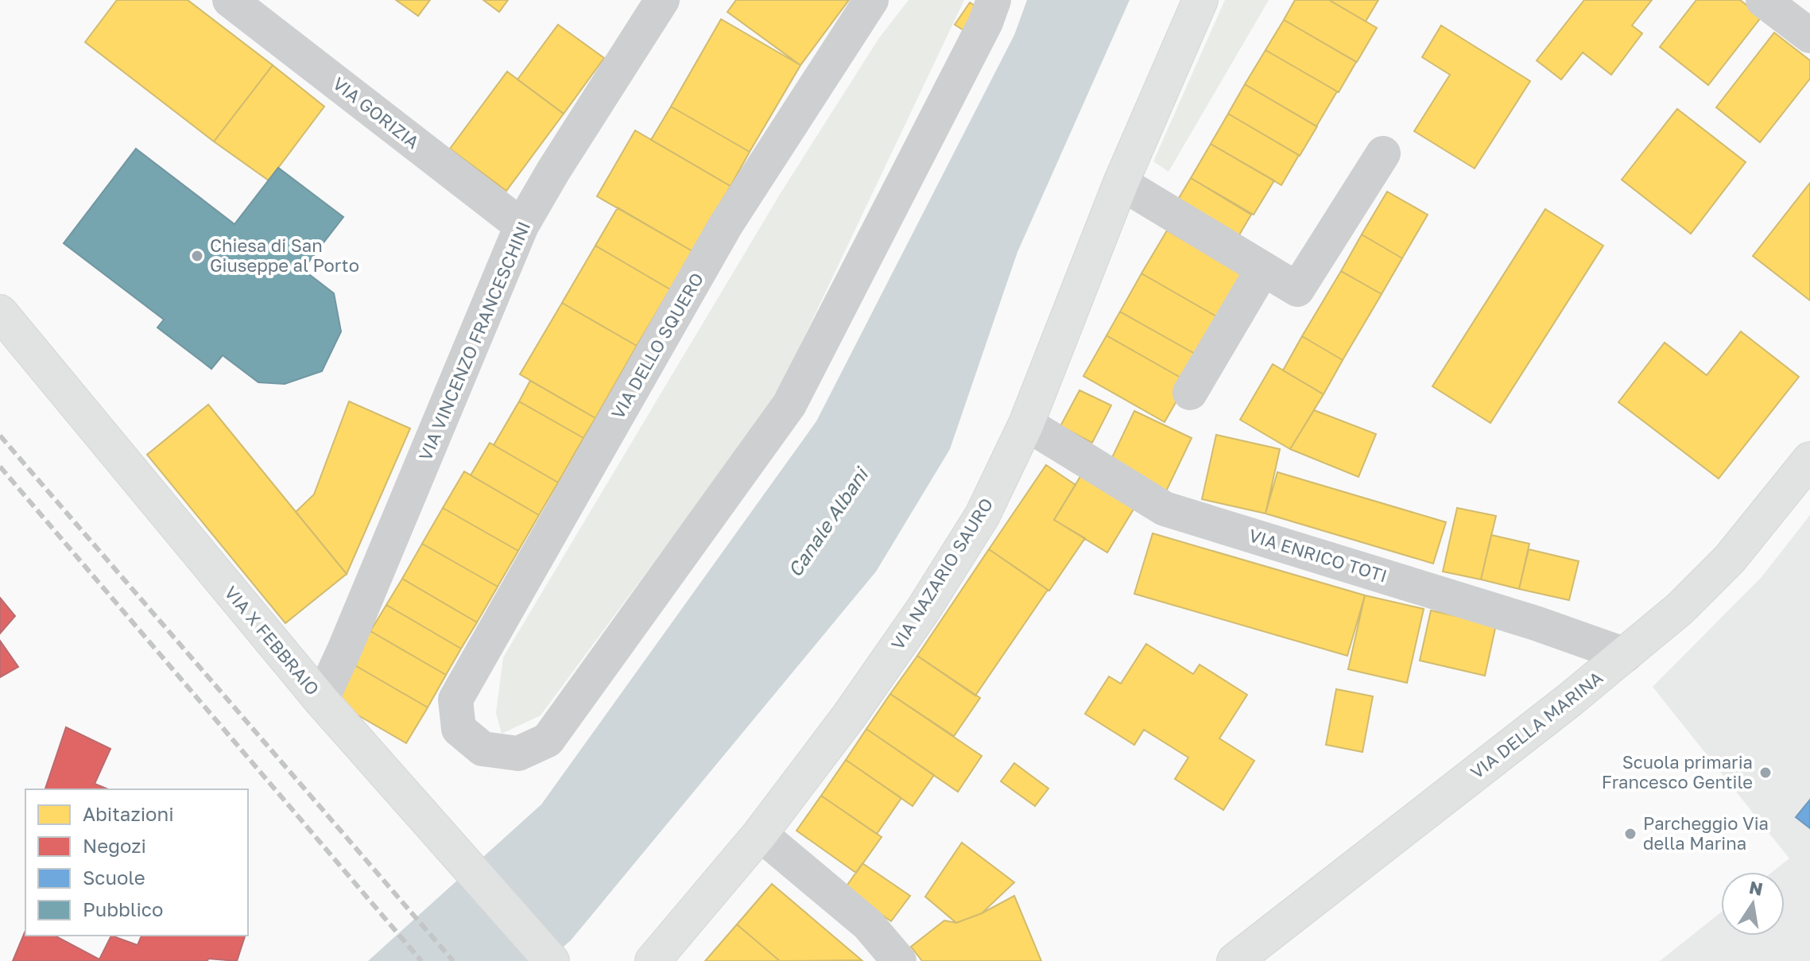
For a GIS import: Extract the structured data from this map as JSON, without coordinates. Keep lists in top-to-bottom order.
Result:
{
  "streets": {
    "street": [
      "VIA GORIZIA",
      "VIA VINCENZO FRANCESCHINI",
      "VIA DELLO SQUERO",
      "VIA ENRICO TOTI",
      "VIA NAZARIO SAURO",
      "VIA X FEBBRAIO",
      "VIA DELLA MARINA"
    ]
  },
  "crossings": [
    ["VIA GORIZIA", "VIA VINCENZO FRANCESCHINI"],
    ["VIA VINCENZO FRANCESCHINI", "VIA X FEBBRAIO"],
    ["VIA ENRICO TOTI", "VIA NAZARIO SAURO"],
    ["VIA ENRICO TOTI", "VIA DELLA MARINA"]
  ],
  "water": ["Canale Albani"],
  "places": ["Chiesa di San Giuseppe al Porto", "Scuola primaria Francesco Gentile", "Parcheggio Via della Marina"],
  "legend": [
    "Abitazioni",
    "Negozi",
    "Scuole",
    "Pubblico"
  ],
  "north": "top"
}
